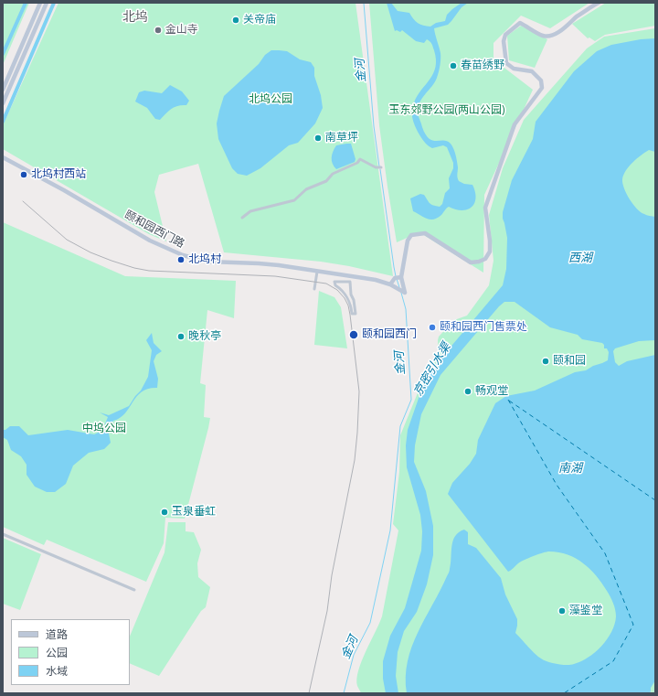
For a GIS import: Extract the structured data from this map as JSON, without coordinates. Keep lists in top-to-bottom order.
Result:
{
  "streets": {
    "street": ["颐和园西门路"]
  },
  "districts": ["北坞"],
  "water": [
    "金河",
    "西湖",
    "京密引水渠",
    "南湖"
  ],
  "parks": ["北坞公园", "玉东郊野公园(两山公园)", "中坞公园"],
  "places": [
    "关帝庙",
    "金山寺",
    "春苗绣野",
    "南草坪",
    "北坞村西站",
    "北坞村",
    "颐和园西门售票处",
    "颐和园西门",
    "晚秋亭",
    "颐和园",
    "畅观堂",
    "玉泉垂虹",
    "藻鉴堂"
  ],
  "legend": ["道路", "公园", "水域"]
}
